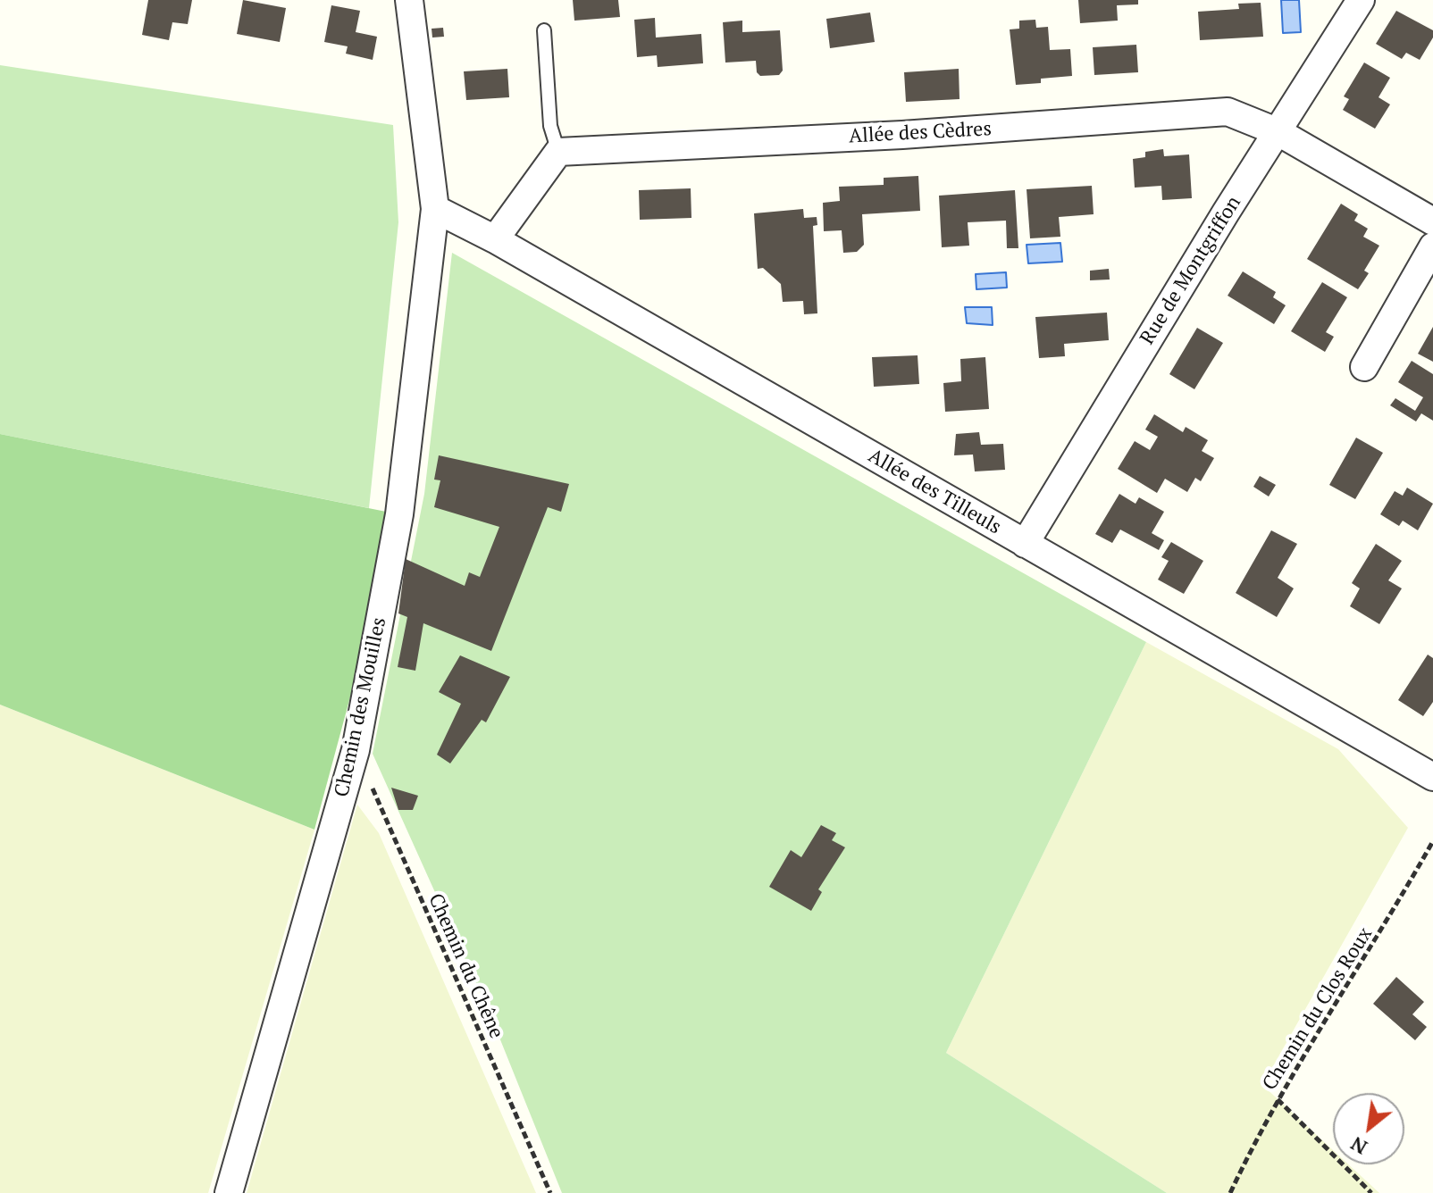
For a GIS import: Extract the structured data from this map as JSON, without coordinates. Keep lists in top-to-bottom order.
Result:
{
  "streets": {
    "street": [
      "Allée des Cèdres",
      "Rue de Montgriffon",
      "Allée des Tilleuls",
      "Chemin des Mouilles"
    ],
    "path": ["Chemin du Chêne", "Chemin du Clos Roux"]
  },
  "crossings": [
    ["Allée des Cèdres", "Rue de Montgriffon"],
    ["Rue de Montgriffon", "Allée des Tilleuls"],
    ["Allée des Tilleuls", "Chemin des Mouilles"],
    ["Chemin des Mouilles", "Chemin du Chêne"]
  ],
  "north": "bottom left"
}
